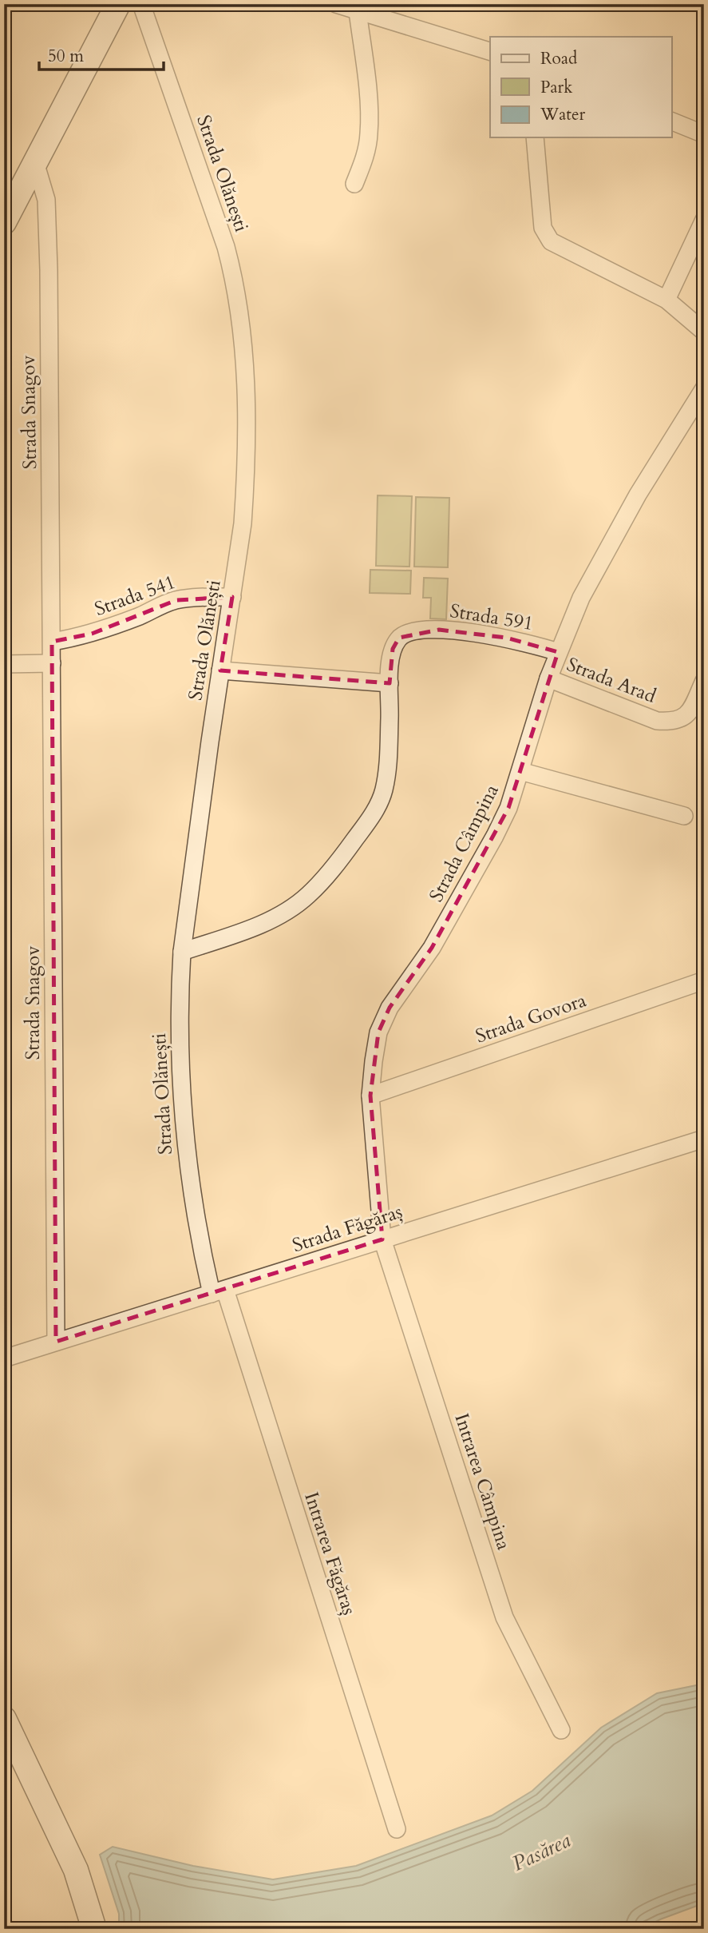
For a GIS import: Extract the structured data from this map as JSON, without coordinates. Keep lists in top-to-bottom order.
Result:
{
  "streets": {
    "street": [
      "Strada Olănești",
      "Strada Snagov",
      "Strada 541",
      "Strada 591",
      "Strada Arad",
      "Strada Câmpina",
      "Strada Govora",
      "Strada Făgăraș",
      "Intrarea Câmpina",
      "Intrarea Făgăraș"
    ]
  },
  "crossings": [
    ["Strada Olănești", "Strada 541"],
    ["Strada Olănești", "Strada Făgăraș"],
    ["Strada Olănești", "Intrarea Făgăraș"],
    ["Strada Snagov", "Strada 541"],
    ["Strada Snagov", "Strada Făgăraș"],
    ["Strada 591", "Strada Câmpina"],
    ["Strada Arad", "Strada Câmpina"],
    ["Strada Câmpina", "Strada Govora"],
    ["Strada Câmpina", "Strada Făgăraș"],
    ["Strada Câmpina", "Intrarea Câmpina"],
    ["Strada Făgăraș", "Intrarea Câmpina"],
    ["Strada Făgăraș", "Intrarea Făgăraș"]
  ],
  "water": ["Pasărea"],
  "legend": ["Road", "Park", "Water"],
  "scale_bar": "50 m"
}
